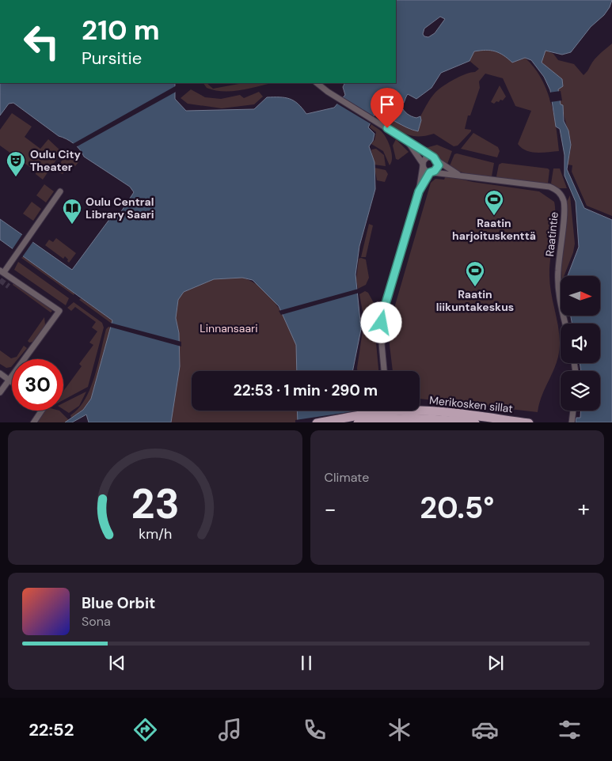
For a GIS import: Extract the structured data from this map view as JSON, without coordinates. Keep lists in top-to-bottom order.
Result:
{
  "streets": {
    "main road": ["Merikosken sillat"],
    "street": ["Raatintie"]
  },
  "parks": ["Linnansaari"],
  "places": {
    "theatre": ["Oulu City Theater"],
    "sports": ["Raatin harjoituskenttä", "Raatin liikuntakeskus"],
    "library": ["Oulu Central Library Saari"]
  },
  "north": "right",
  "page": {
    "turn": ["210 m", "Pursitie"],
    "limit": "30",
    "trip": "22:53 · 1 min · 290 m",
    "tile": "Climate",
    "heat": ["−", "20.5°", "+"],
    "song": ["Blue Orbit", "Sona"],
    "tabs": "22:52",
    "gauge": ["23", "km/h"]
  }
}
